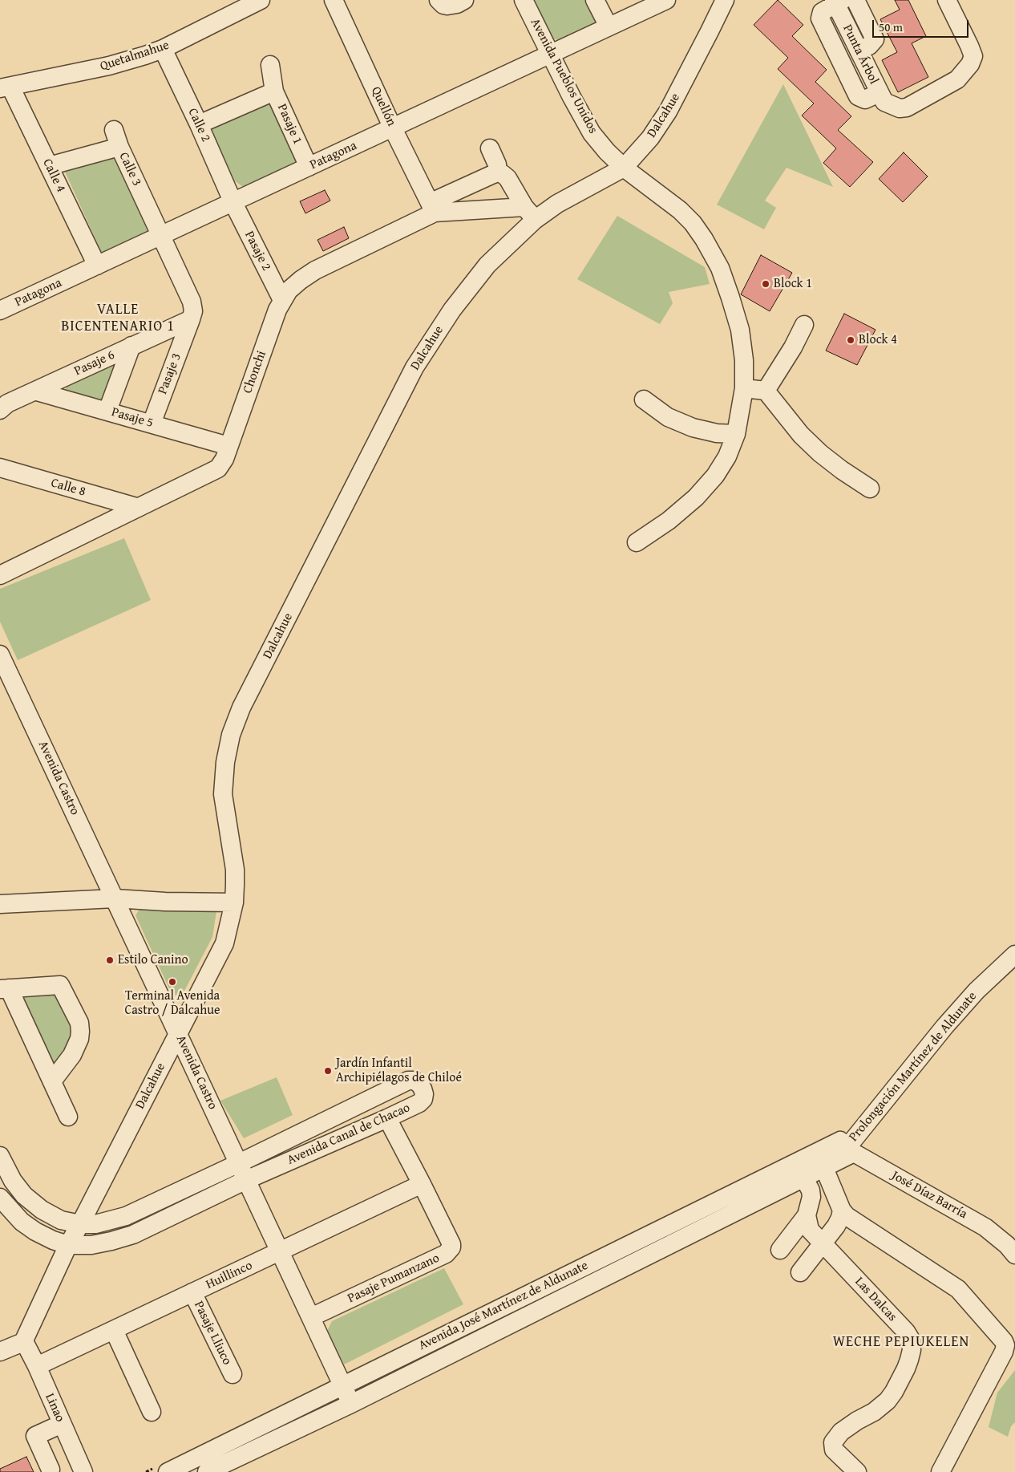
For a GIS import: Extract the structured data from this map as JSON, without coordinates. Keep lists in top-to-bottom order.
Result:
{
  "streets": {
    "street": [
      "Punta Árbol",
      "Quetalmahue",
      "Avenida Pueblos Unidos",
      "Quellón",
      "Dalcahue",
      "Pasaje 1",
      "Calle 2",
      "Patagona",
      "Calle 3",
      "Calle 4",
      "Pasaje 2",
      "Pasaje 6",
      "Chonchi",
      "Pasaje 3",
      "Pasaje 5",
      "Calle 8",
      "Avenida Castro",
      "Prolongación Martínez de Aldunate",
      "Avenida Canal de Chacao",
      "José Díaz Barría",
      "Huillinco",
      "Pasaje Pumanzano",
      "Las Dalcas",
      "Avenida José Martínez de Aldunate",
      "Pasaje Lliuco",
      "Linao"
    ]
  },
  "crossings": [
    ["Quetalmahue", "Calle 2"],
    ["Quetalmahue", "Calle 4"],
    ["Avenida Pueblos Unidos", "Dalcahue"],
    ["Avenida Pueblos Unidos", "Patagona"],
    ["Quellón", "Patagona"],
    ["Quellón", "Chonchi"],
    ["Dalcahue", "Chonchi"],
    ["Dalcahue", "Avenida Castro"],
    ["Dalcahue", "Avenida Canal de Chacao"],
    ["Dalcahue", "Linao"],
    ["Pasaje 1", "Calle 2"],
    ["Pasaje 1", "Patagona"],
    ["Calle 2", "Patagona"],
    ["Calle 2", "Pasaje 2"],
    ["Patagona", "Calle 3"],
    ["Patagona", "Calle 4"],
    ["Patagona", "Pasaje 2"],
    ["Patagona", "Pasaje 3"],
    ["Calle 3", "Calle 4"],
    ["Calle 3", "Pasaje 3"],
    ["Pasaje 2", "Chonchi"],
    ["Pasaje 6", "Pasaje 3"],
    ["Pasaje 6", "Pasaje 5"],
    ["Chonchi", "Pasaje 5"],
    ["Chonchi", "Calle 8"],
    ["Pasaje 3", "Pasaje 5"],
    ["Avenida Castro", "Avenida Canal de Chacao"],
    ["Avenida Castro", "Huillinco"],
    ["Avenida Castro", "Pasaje Pumanzano"],
    ["Avenida Castro", "Avenida José Martínez de Aldunate"],
    ["Prolongación Martínez de Aldunate", "José Díaz Barría"],
    ["Prolongación Martínez de Aldunate", "Avenida José Martínez de Aldunate"],
    ["Avenida Canal de Chacao", "Pasaje Pumanzano"],
    ["José Díaz Barría", "Avenida José Martínez de Aldunate"],
    ["Huillinco", "Pasaje Pumanzano"],
    ["Huillinco", "Pasaje Lliuco"],
    ["Huillinco", "Linao"]
  ],
  "districts": ["VALLE BICENTENARIO 1", "WECHE PEPIUKELEN"],
  "places": [
    "Block 1",
    "Block 4",
    "Estilo Canino",
    "Terminal Avenida Castro / Dalcahue",
    "Jardín Infantil Archipiélagos de Chiloé"
  ],
  "scale_bar": "50 m"
}
